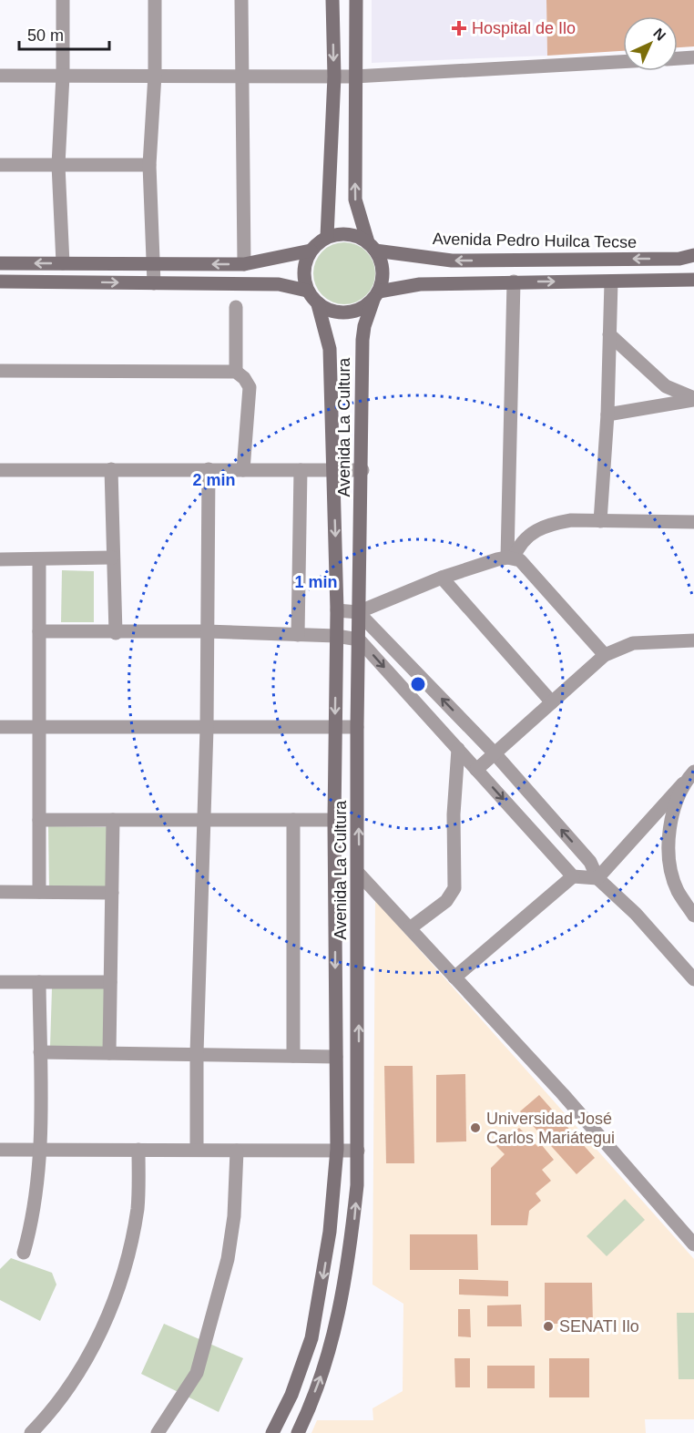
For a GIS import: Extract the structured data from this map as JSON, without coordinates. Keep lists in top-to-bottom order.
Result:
{
  "streets": {
    "street": ["Avenida Pedro Huilca Tecse", "Avenida La Cultura"]
  },
  "crossings": [
    ["Avenida Pedro Huilca Tecse", "Avenida La Cultura"]
  ],
  "places": {
    "health": ["Hospital de Ilo"],
    "other": ["Universidad José Carlos Mariátegui", "SENATI Ilo"]
  },
  "scale_bar": "50 m",
  "north": "top right",
  "rings": ["2 min", "1 min"]
}
